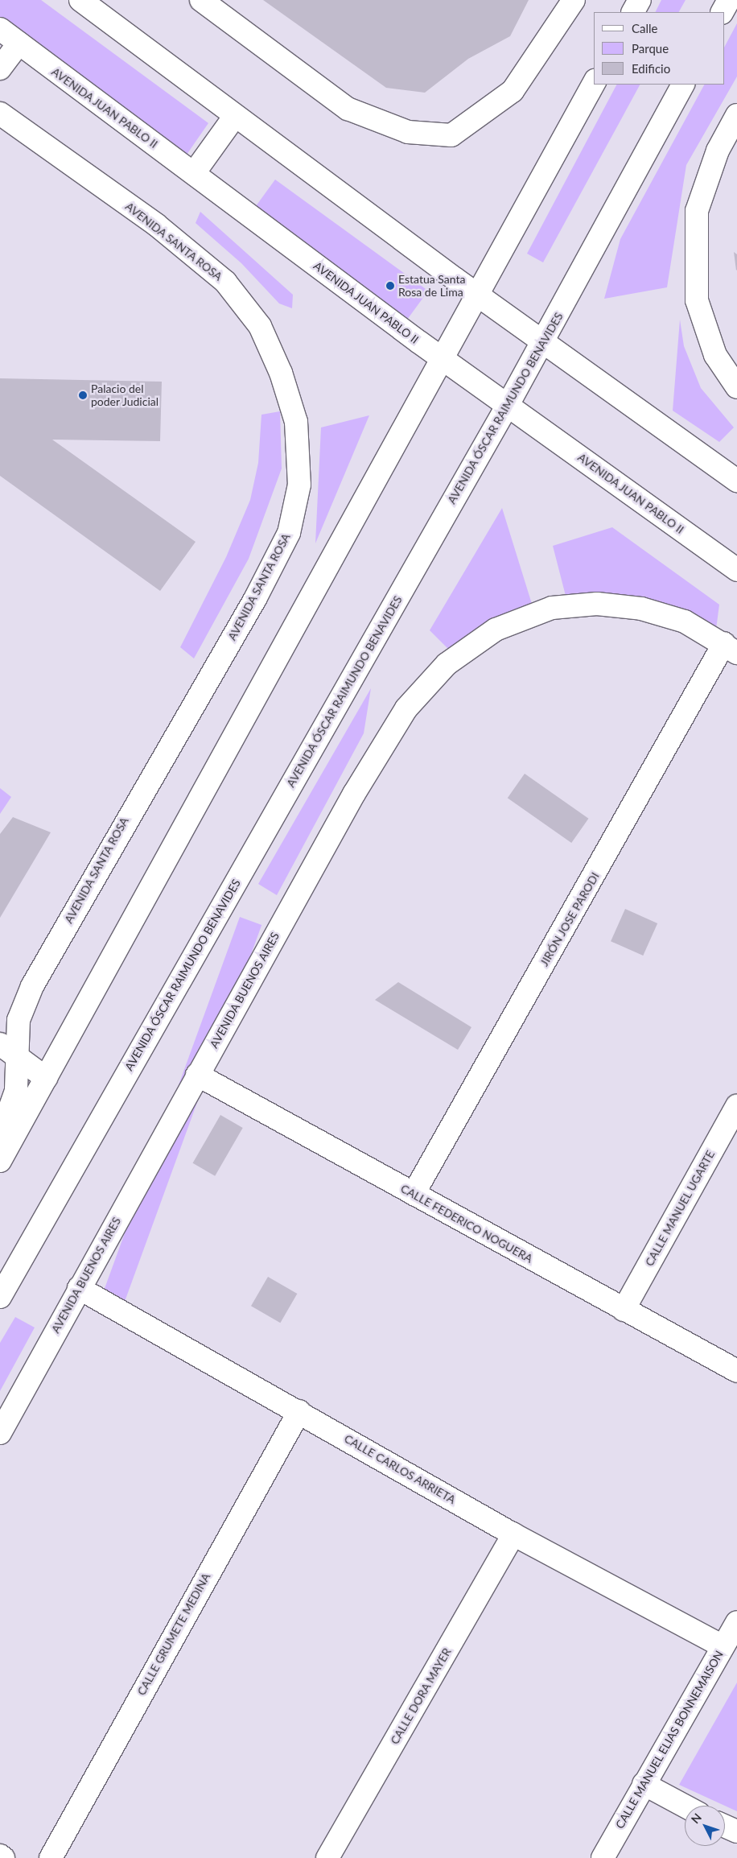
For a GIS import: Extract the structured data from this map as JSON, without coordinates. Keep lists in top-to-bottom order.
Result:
{
  "streets": {
    "street": [
      "AVENIDA JUAN PABLO II",
      "AVENIDA SANTA ROSA",
      "AVENIDA ÓSCAR RAIMUNDO BENAVIDES",
      "JIRÓN JOSE PARODI",
      "AVENIDA BUENOS AIRES",
      "CALLE MANUEL UGARTE",
      "CALLE FEDERICO NOGUERA",
      "CALLE CARLOS ARRIETA",
      "CALLE GRUMETE MEDINA",
      "CALLE DORA MAYER",
      "CALLE MANUEL ELIAS BONNEMAISON"
    ]
  },
  "crossings": [
    ["AVENIDA JUAN PABLO II", "AVENIDA ÓSCAR RAIMUNDO BENAVIDES"],
    ["JIRÓN JOSE PARODI", "AVENIDA BUENOS AIRES"],
    ["JIRÓN JOSE PARODI", "CALLE FEDERICO NOGUERA"],
    ["AVENIDA BUENOS AIRES", "CALLE FEDERICO NOGUERA"],
    ["AVENIDA BUENOS AIRES", "CALLE CARLOS ARRIETA"],
    ["CALLE MANUEL UGARTE", "CALLE FEDERICO NOGUERA"],
    ["CALLE CARLOS ARRIETA", "CALLE GRUMETE MEDINA"],
    ["CALLE CARLOS ARRIETA", "CALLE DORA MAYER"],
    ["CALLE CARLOS ARRIETA", "CALLE MANUEL ELIAS BONNEMAISON"]
  ],
  "places": ["Estatua Santa Rosa de Lima", "Palacio del poder Judicial"],
  "legend": ["Calle", "Parque", "Edificio"],
  "north": "top left"
}
